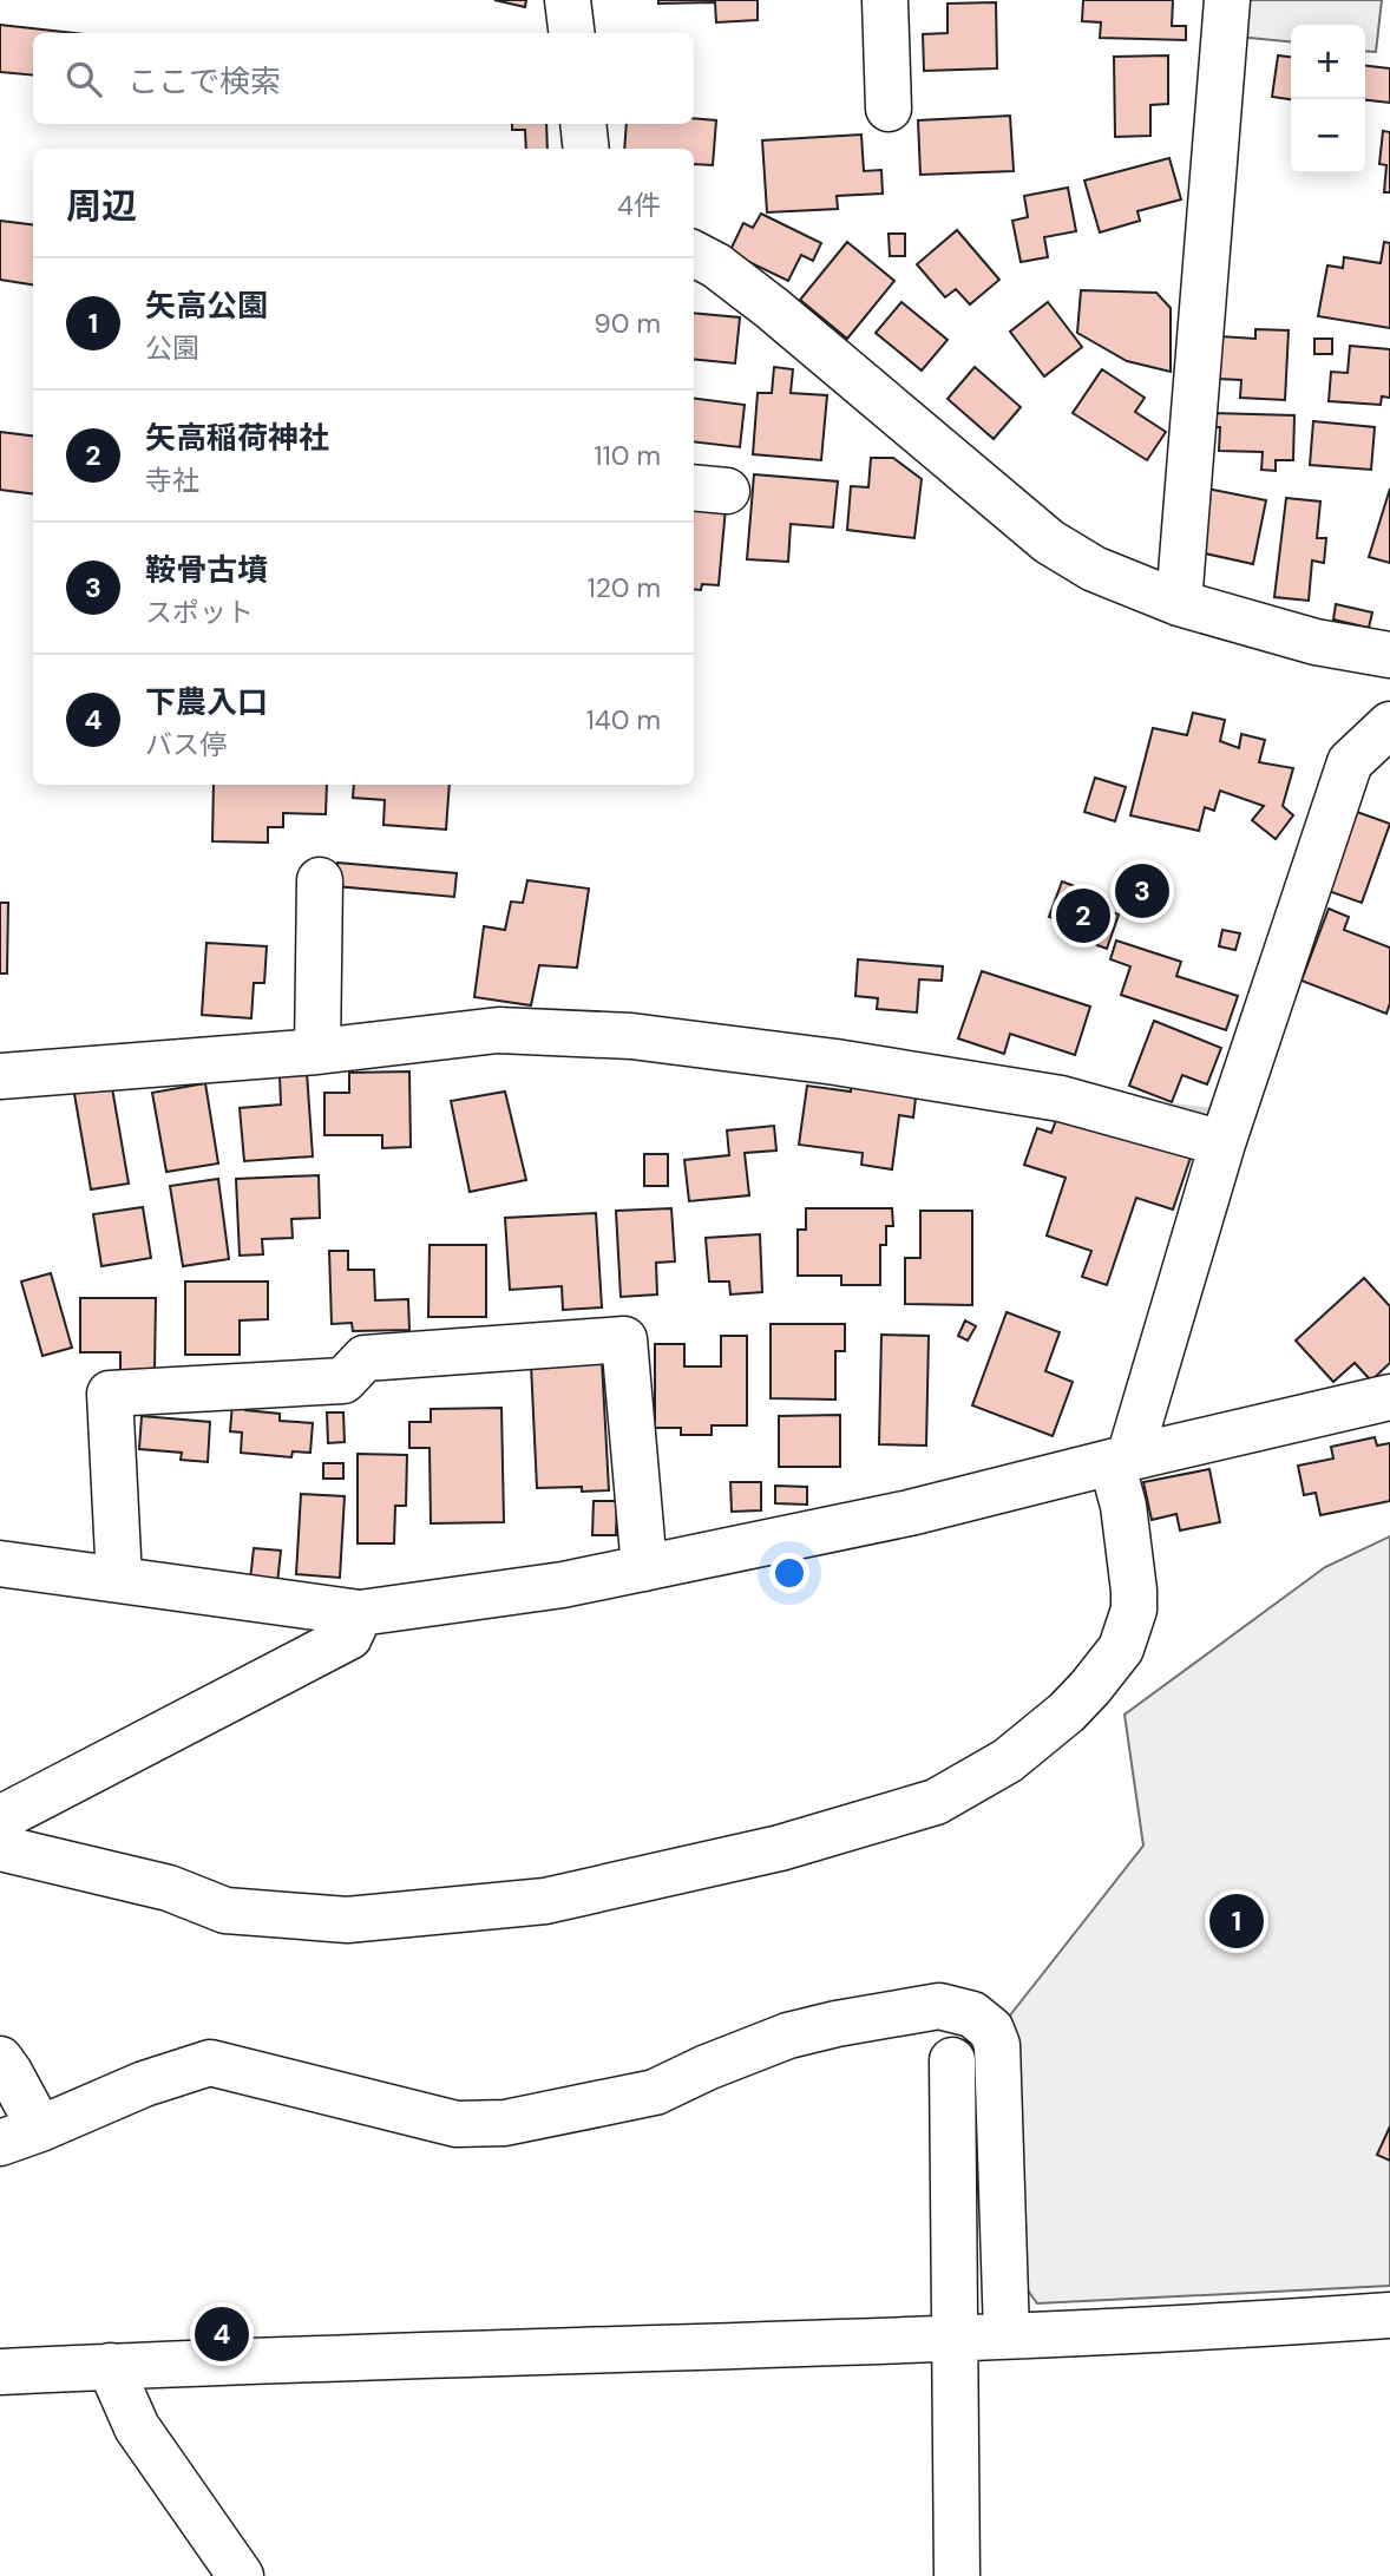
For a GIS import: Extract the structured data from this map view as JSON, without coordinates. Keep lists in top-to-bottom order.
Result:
{
  "page": {
    "map_buttons": ["+", "−"],
    "search": "ここで検索",
    "heading": ["周辺", "4件"],
    "list": [
      {
        "mark": "1",
        "name": "矢高公園",
        "note": "公園",
        "value": "90 m"
      },
      {
        "mark": "2",
        "name": "矢高稲荷神社",
        "note": "寺社",
        "value": "110 m"
      },
      {
        "mark": "3",
        "name": "鞍骨古墳",
        "note": "スポット",
        "value": "120 m"
      },
      {
        "mark": "4",
        "name": "下農入口",
        "note": "バス停",
        "value": "140 m"
      }
    ],
    "pins": [
      "3",
      "2",
      "1",
      "4"
    ]
  }
}
